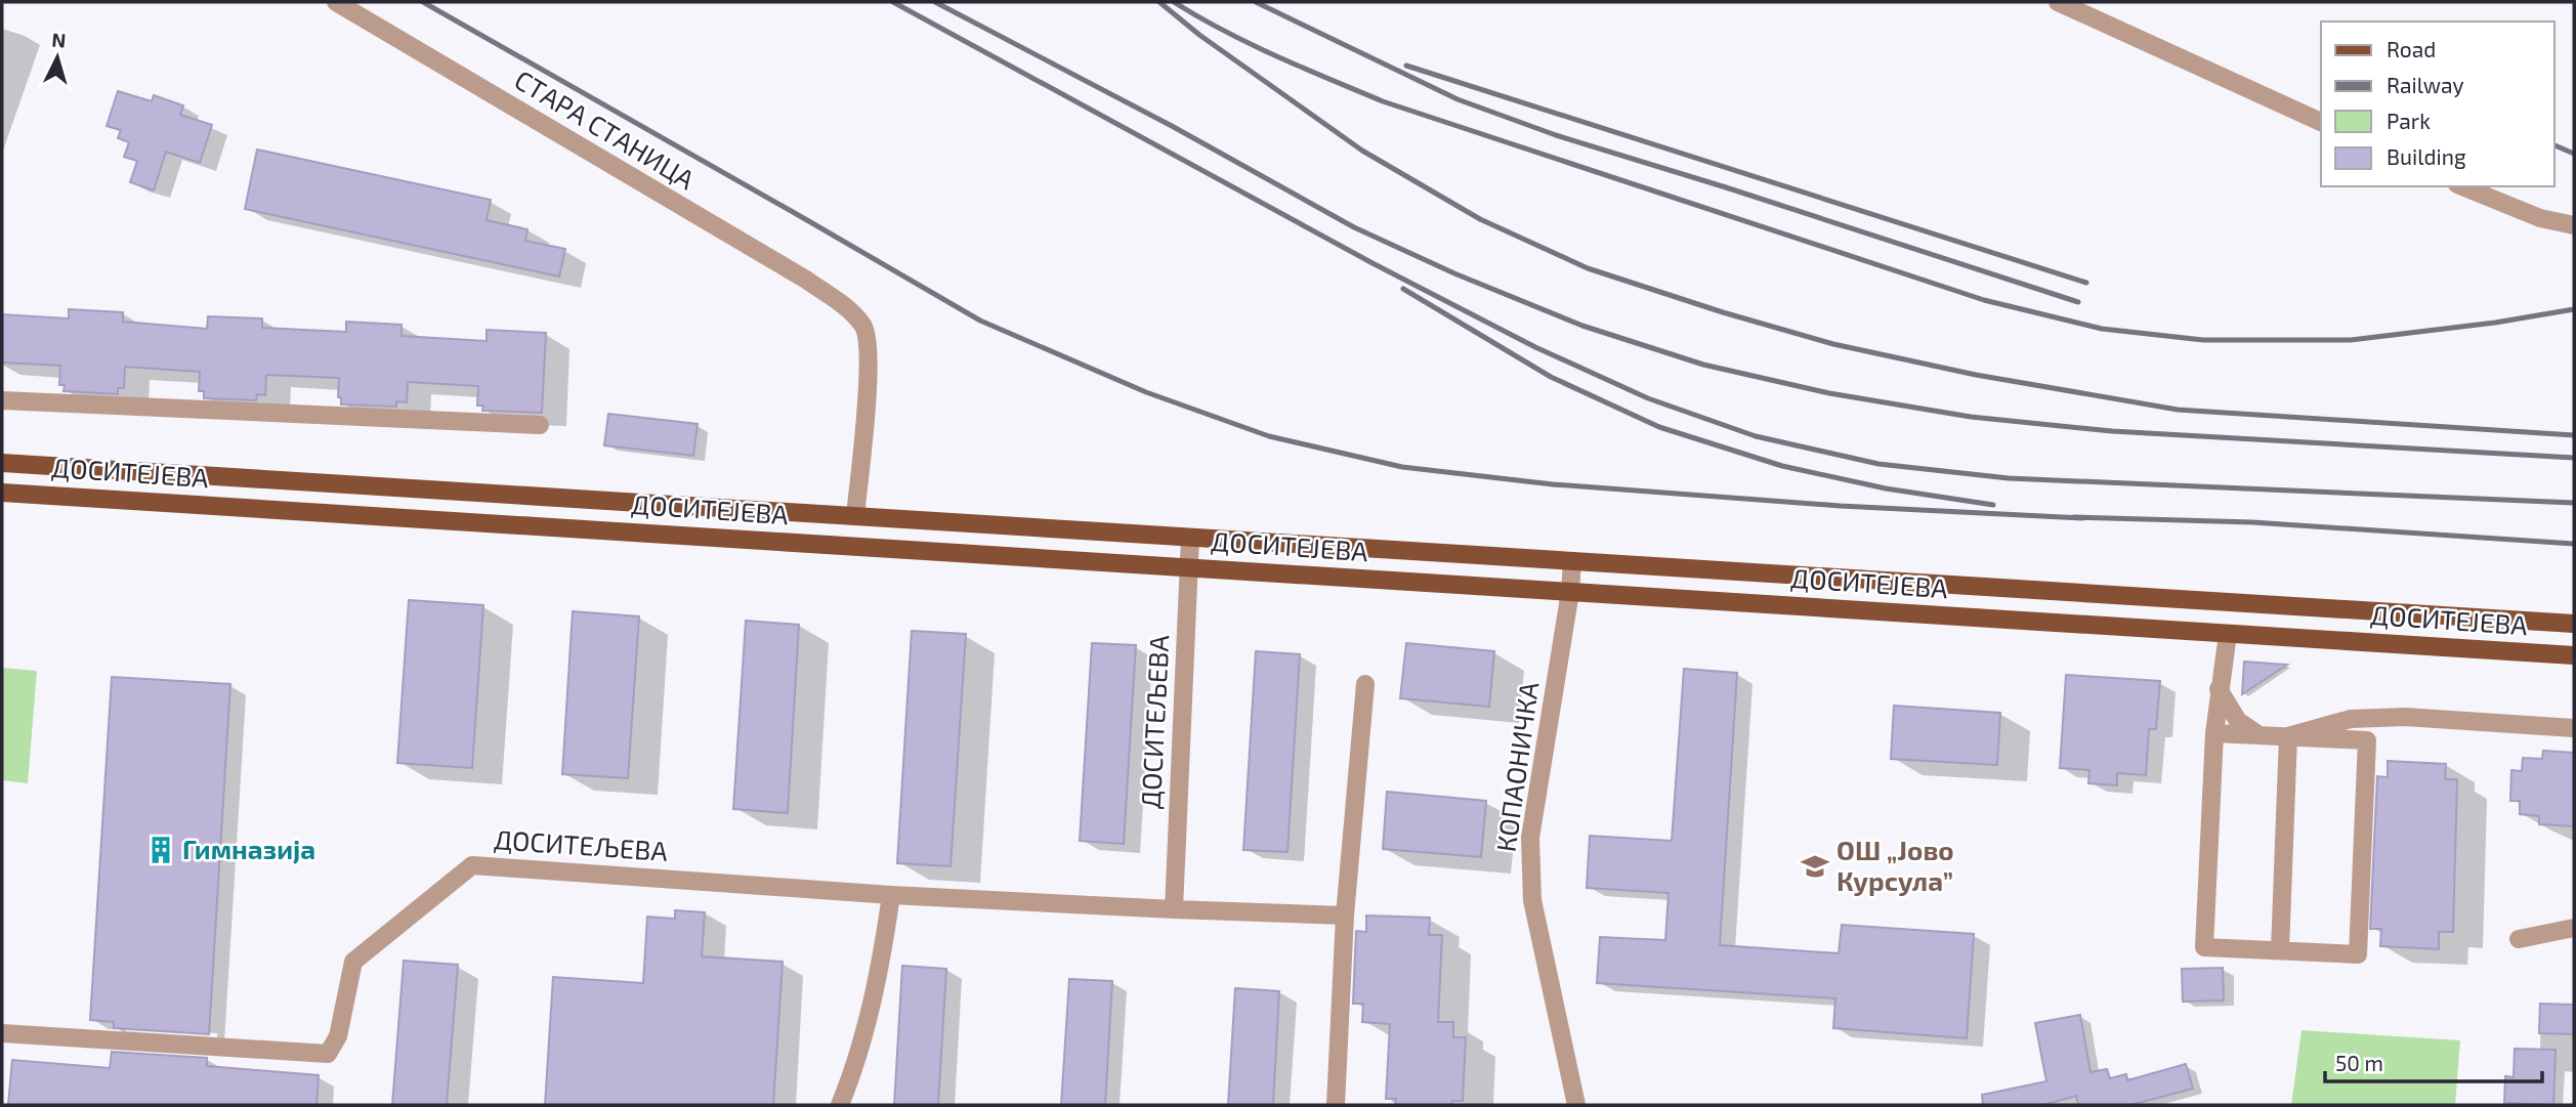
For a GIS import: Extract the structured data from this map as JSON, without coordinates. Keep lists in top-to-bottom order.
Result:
{
  "streets": {
    "main road": ["ДОСИТЕЈЕВА"],
    "street": ["СТАРА СТАНИЦА", "ДОСИТЕЉЕВА", "КОПАОНИЧКА"]
  },
  "crossings": [
    ["СТАРА СТАНИЦА", "ДОСИТЕЈЕВА"],
    ["ДОСИТЕЈЕВА", "ДОСИТЕЉЕВА"],
    ["ДОСИТЕЈЕВА", "КОПАОНИЧКА"]
  ],
  "places": {
    "building": ["Гимназија"],
    "school or university": ["ОШ „Јово Курсула”"]
  },
  "legend": [
    "Road",
    "Railway",
    "Park",
    "Building"
  ],
  "scale_bar": "50 m",
  "north": "top"
}
